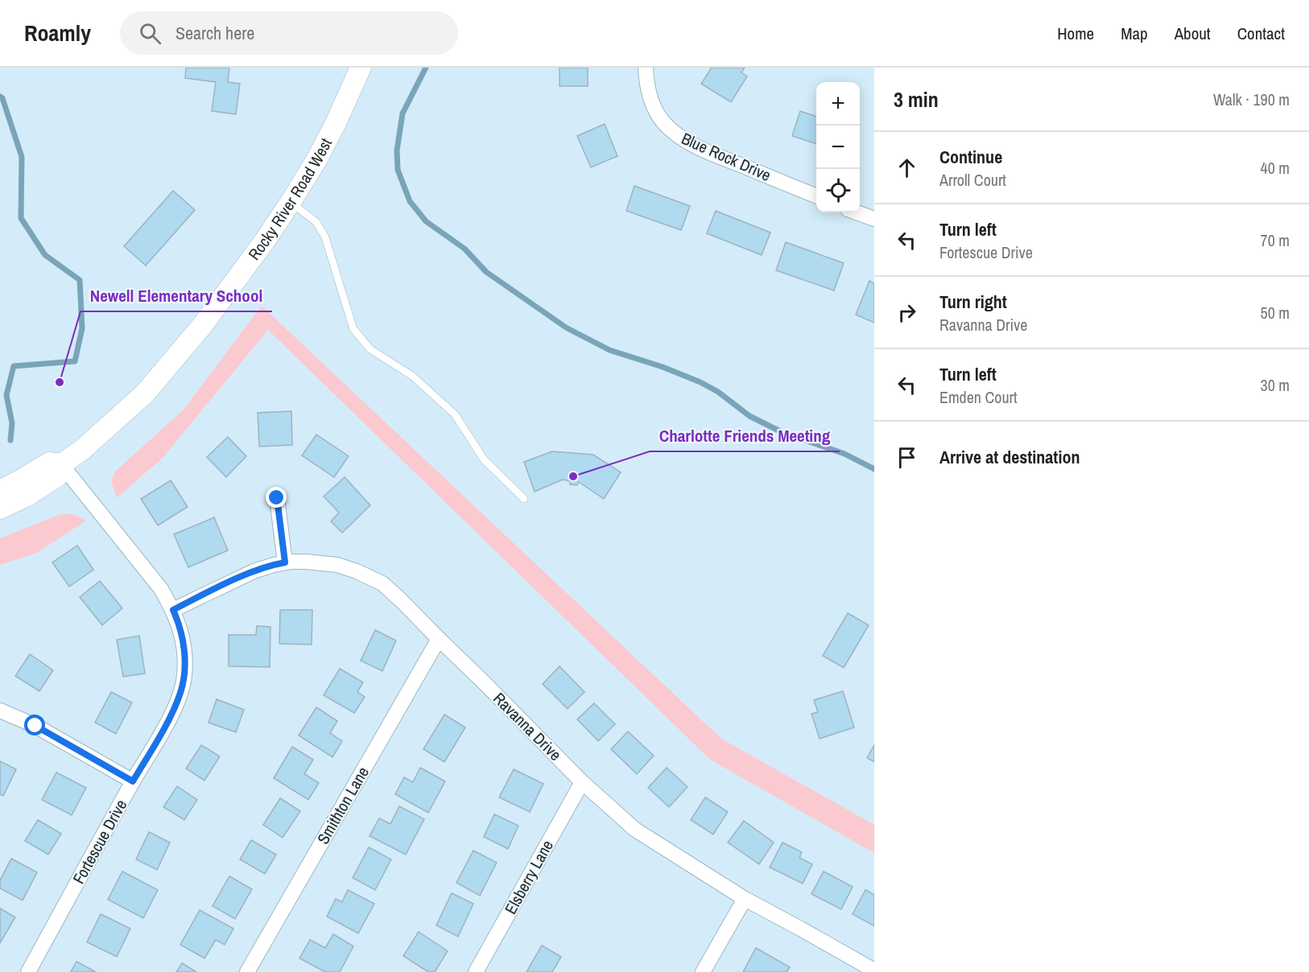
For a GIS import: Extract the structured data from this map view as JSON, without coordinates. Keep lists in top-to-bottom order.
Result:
{
  "streets": {
    "street": [
      "Blue Rock Drive",
      "Rocky River Road West",
      "Ravanna Drive",
      "Smithton Lane",
      "Fortescue Drive",
      "Elsberry Lane"
    ]
  },
  "crossings": [
    ["Rocky River Road West", "Fortescue Drive"],
    ["Ravanna Drive", "Smithton Lane"],
    ["Ravanna Drive", "Fortescue Drive"],
    ["Ravanna Drive", "Elsberry Lane"]
  ],
  "places": ["Newell Elementary School", "Charlotte Friends Meeting"],
  "page": {
    "header": "Roamly",
    "search": "Search here",
    "nav": [
      "Home",
      "Map",
      "About",
      "Contact"
    ],
    "heading": ["3 min", "Walk · 190 m"],
    "map_buttons": ["+", "−"],
    "list": [
      ["Continue", "Arroll Court", "40 m"],
      ["Turn left", "Fortescue Drive", "70 m"],
      ["Turn right", "Ravanna Drive", "50 m"],
      ["Turn left", "Emden Court", "30 m"],
      "Arrive at destination"
    ]
  }
}
